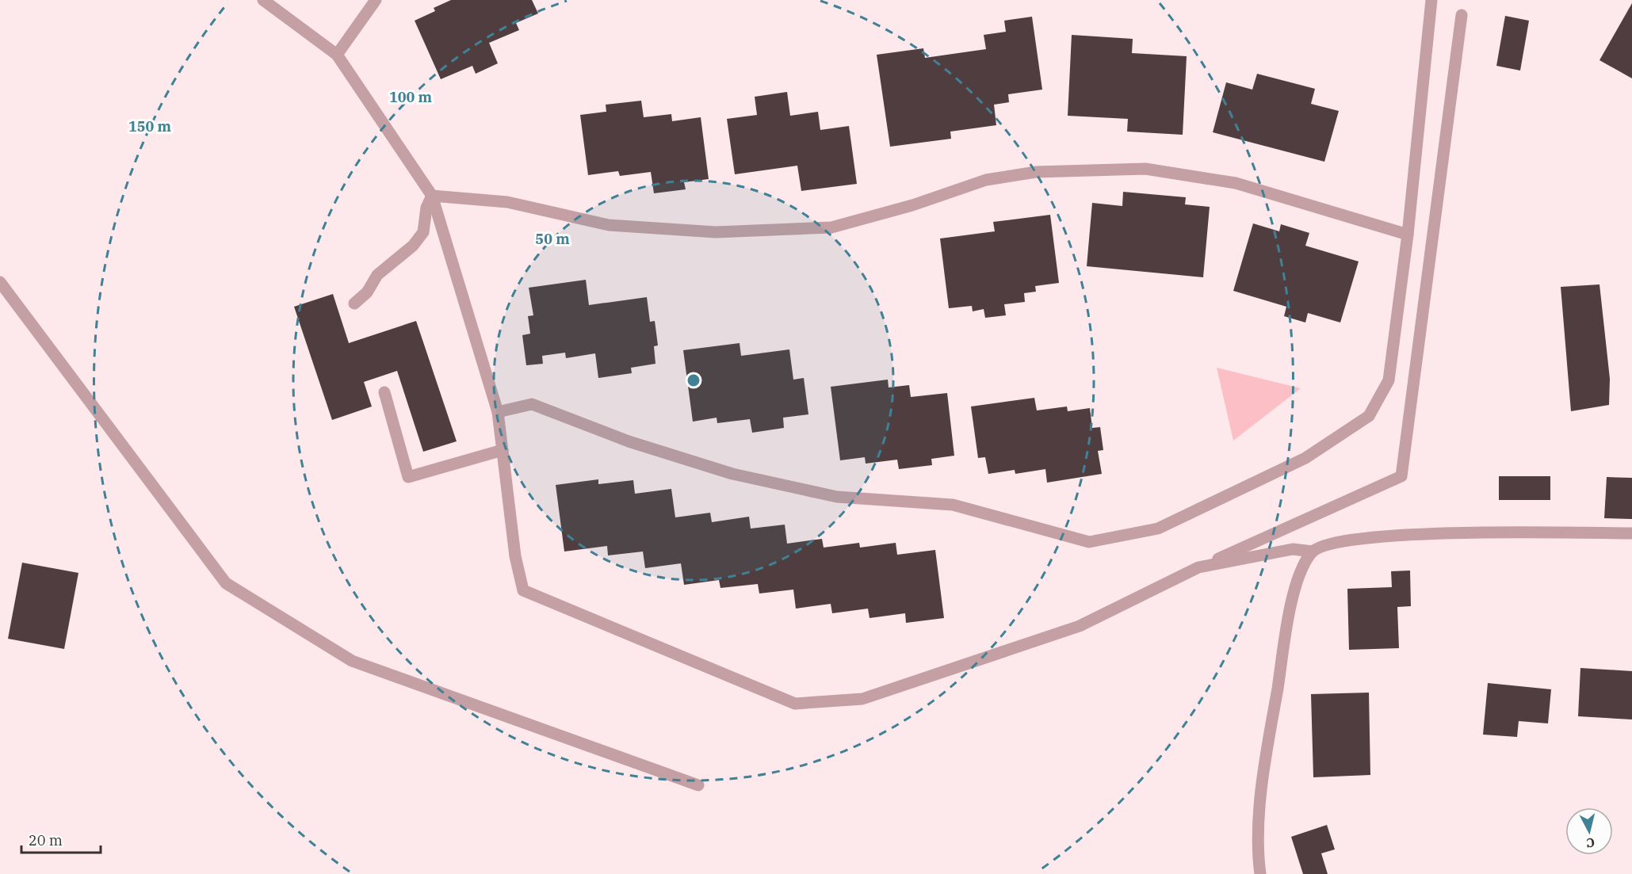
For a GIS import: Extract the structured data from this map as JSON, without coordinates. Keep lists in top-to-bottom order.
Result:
{
  "scale_bar": "20 m",
  "north": "bottom",
  "rings": ["100 m", "150 m", "50 m"]
}
